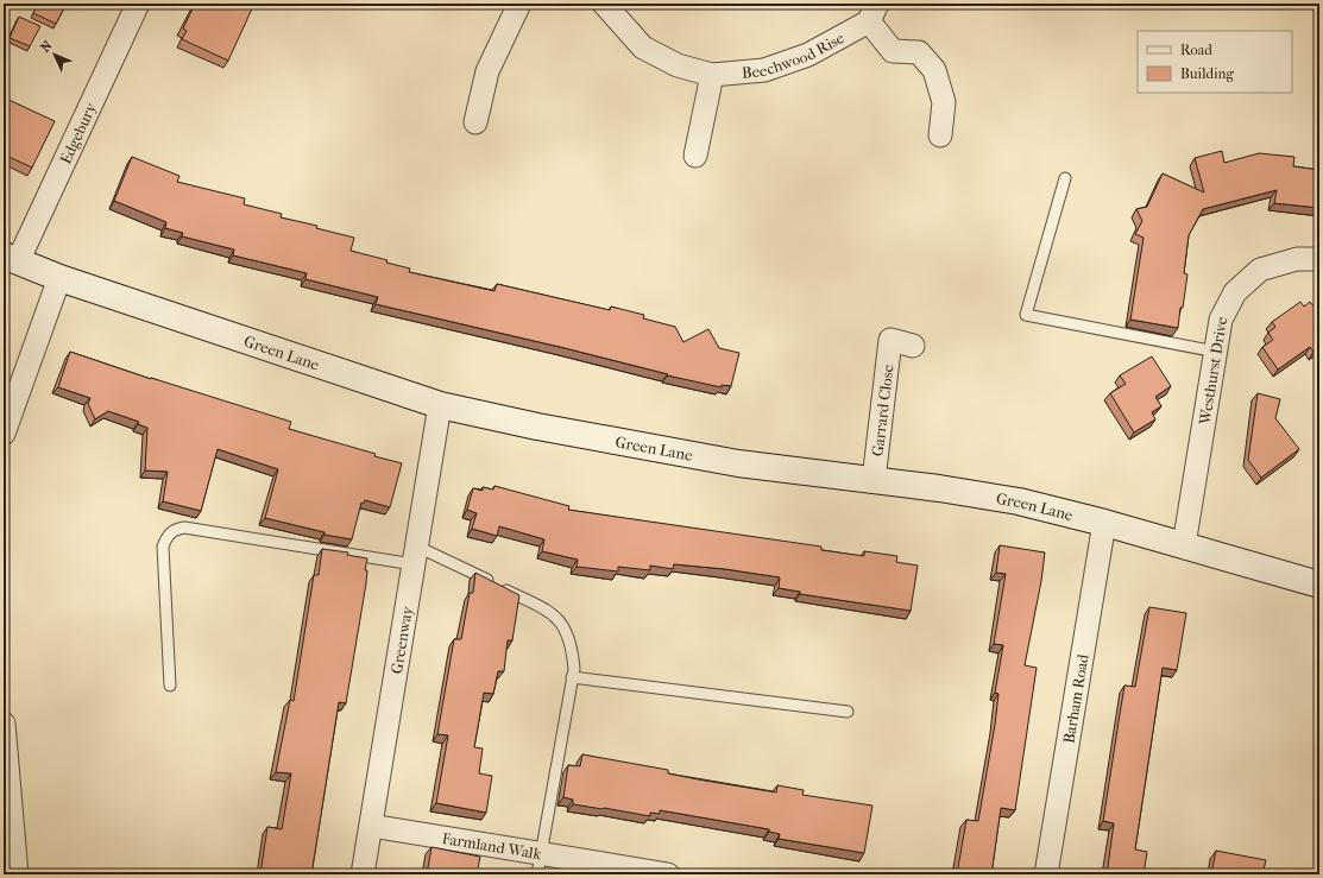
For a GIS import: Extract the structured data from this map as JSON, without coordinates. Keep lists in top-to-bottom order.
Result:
{
  "streets": {
    "main road": ["Green Lane"],
    "street": [
      "Beechwood Rise",
      "Edgebury",
      "Westhurst Drive",
      "Garrard Close",
      "Greenway",
      "Barham Road",
      "Farmland Walk"
    ]
  },
  "crossings": [
    ["Edgebury", "Green Lane"],
    ["Green Lane", "Westhurst Drive"],
    ["Green Lane", "Garrard Close"],
    ["Green Lane", "Greenway"],
    ["Green Lane", "Barham Road"],
    ["Greenway", "Farmland Walk"]
  ],
  "legend": ["Road", "Building"],
  "north": "top left"
}
